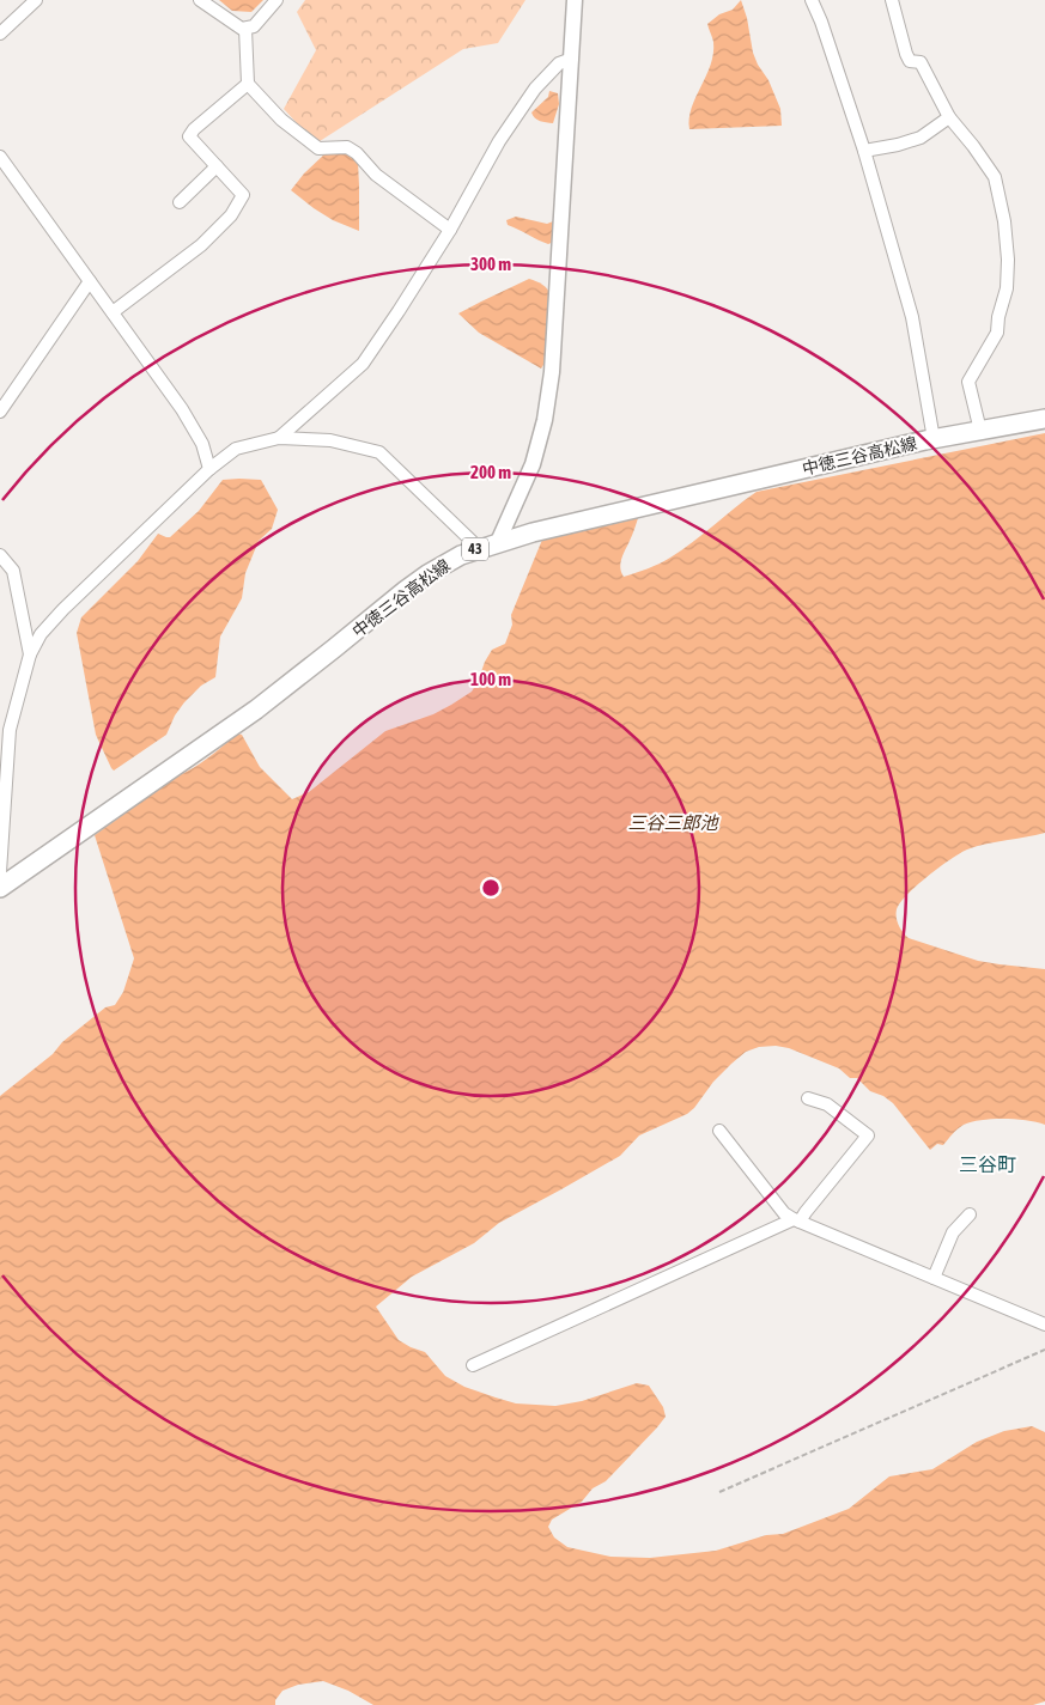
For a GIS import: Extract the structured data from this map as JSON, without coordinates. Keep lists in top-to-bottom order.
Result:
{
  "streets": {
    "main road": ["中徳三谷高松線", "43"]
  },
  "districts": ["三谷町"],
  "water": ["三谷三郎池"],
  "rings": ["300 m", "200 m", "100 m"]
}
